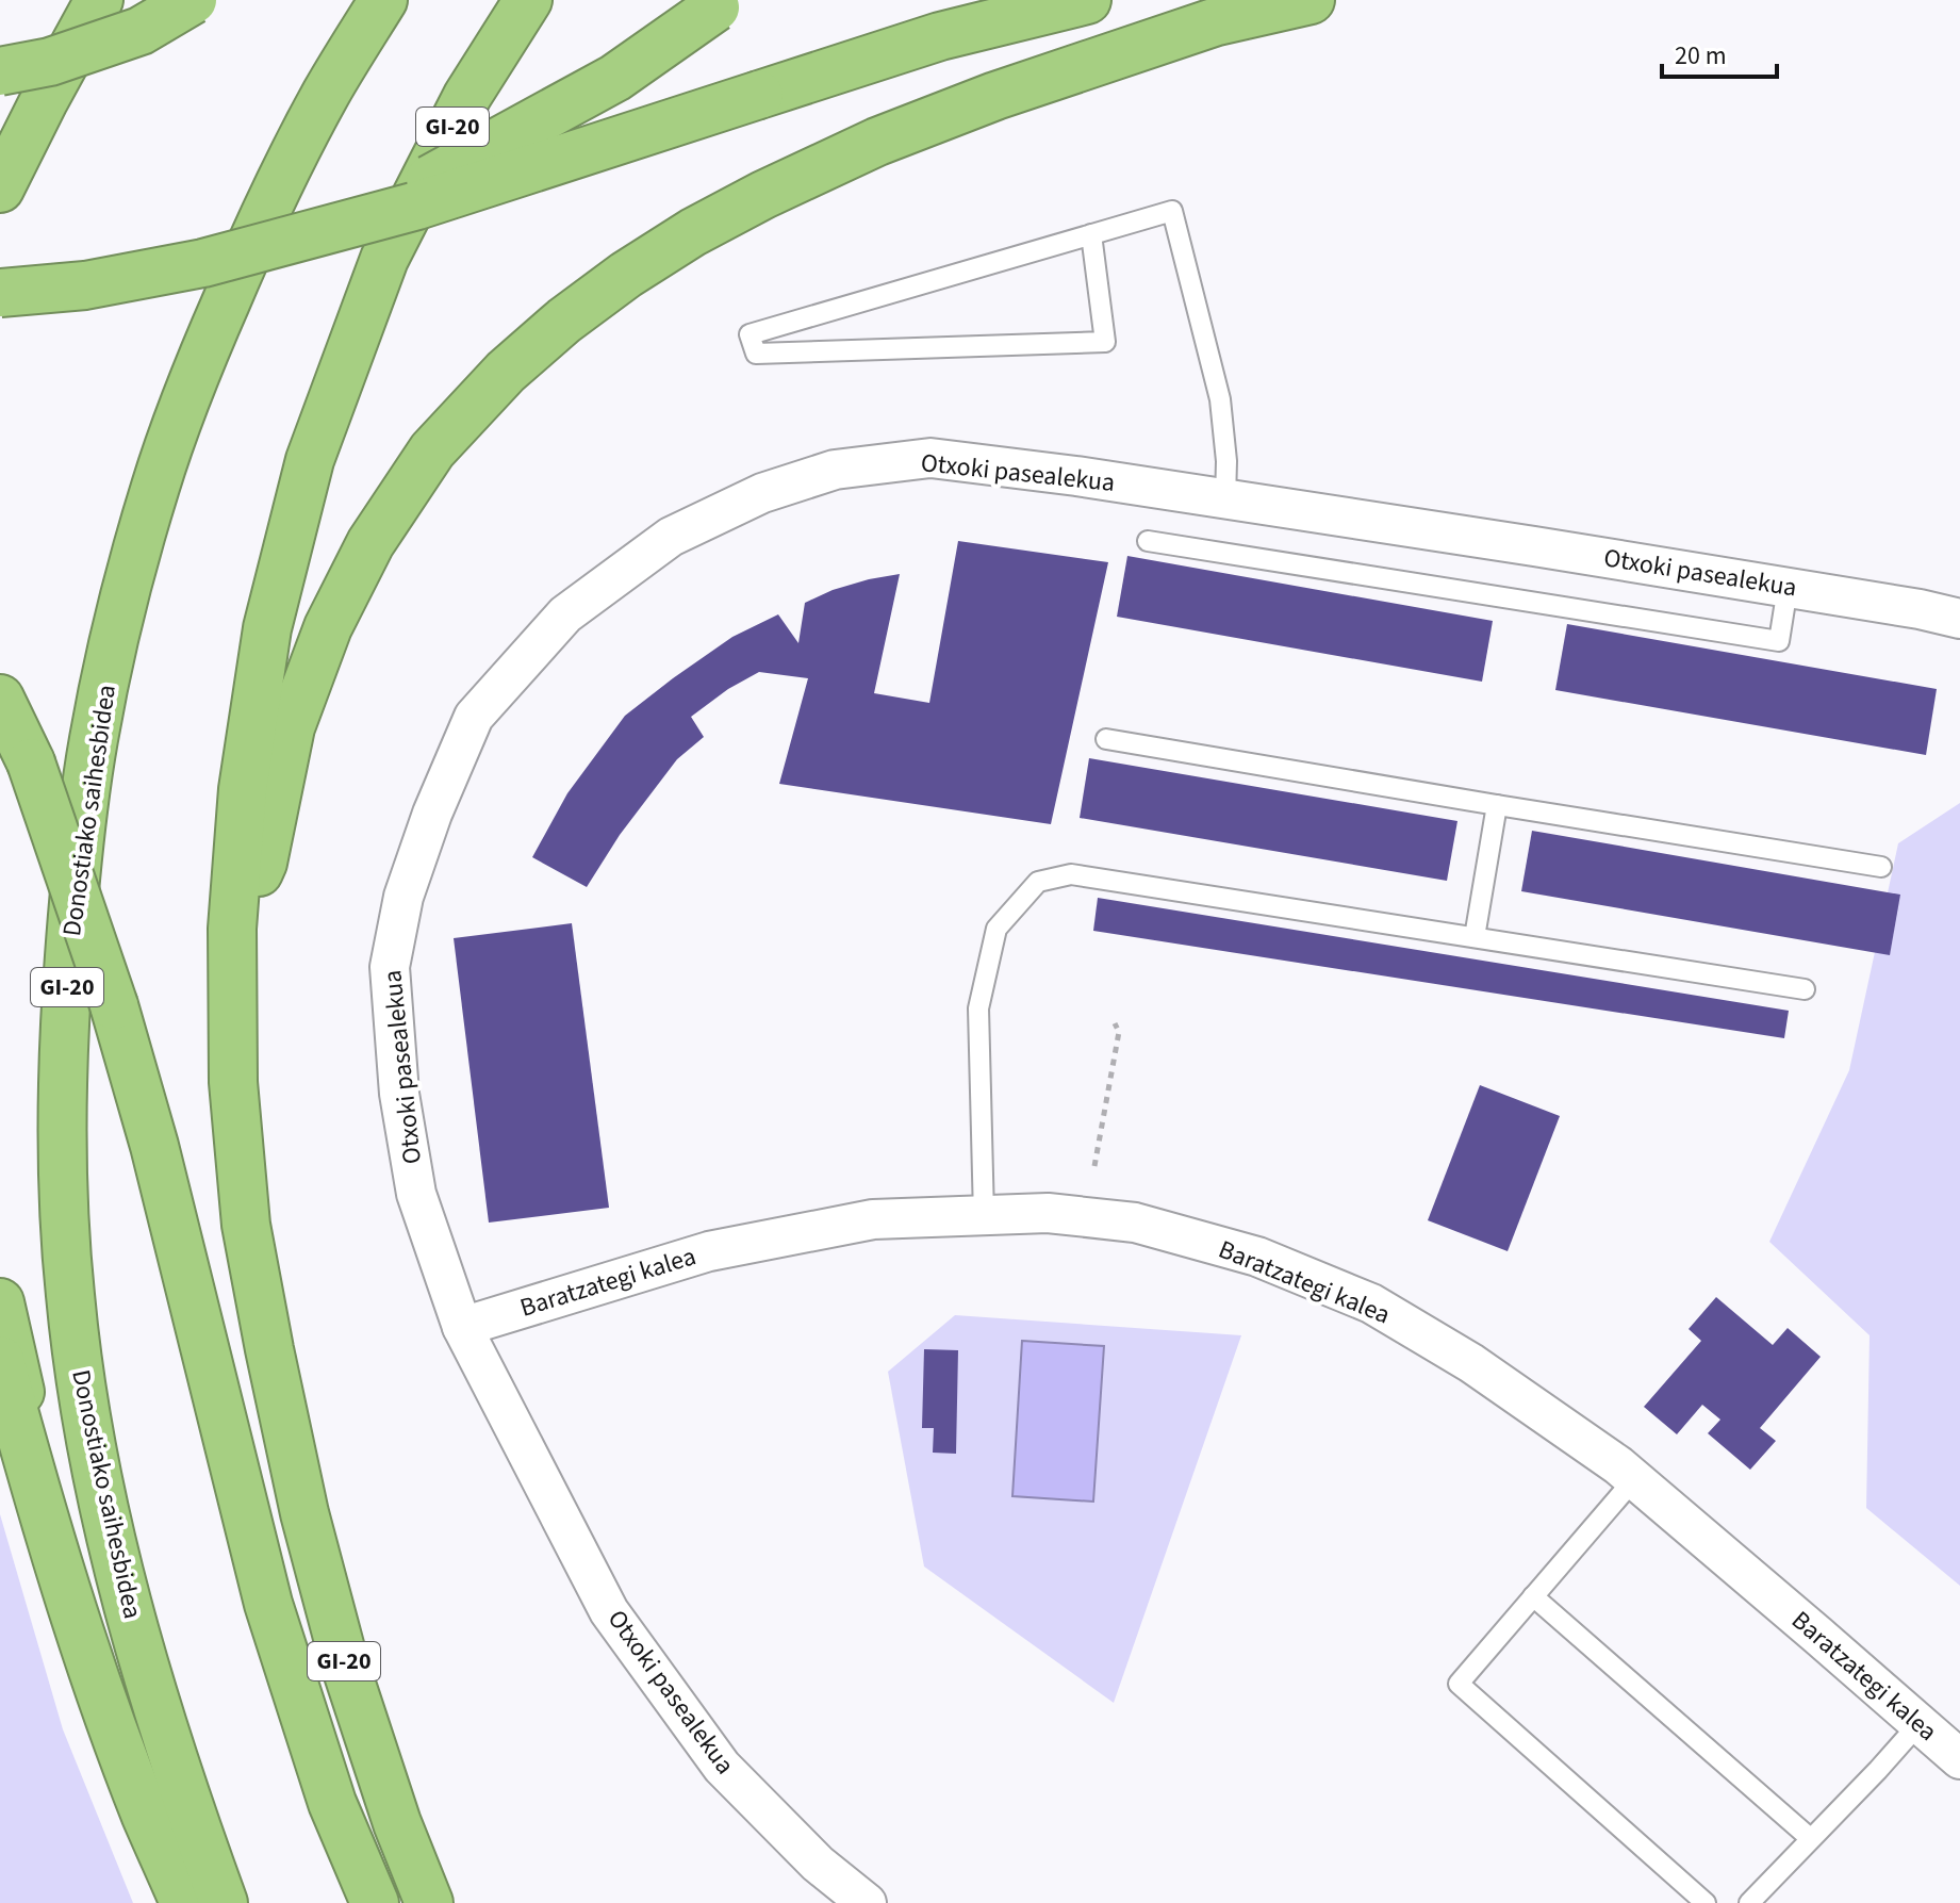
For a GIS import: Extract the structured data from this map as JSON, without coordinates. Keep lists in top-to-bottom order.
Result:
{
  "streets": {
    "highway": ["GI-20", "Donostiako saihesbidea"],
    "street": ["Otxoki pasealekua", "Baratzategi kalea"]
  },
  "crossings": [
    ["Otxoki pasealekua", "Baratzategi kalea"]
  ],
  "scale_bar": "20 m"
}
